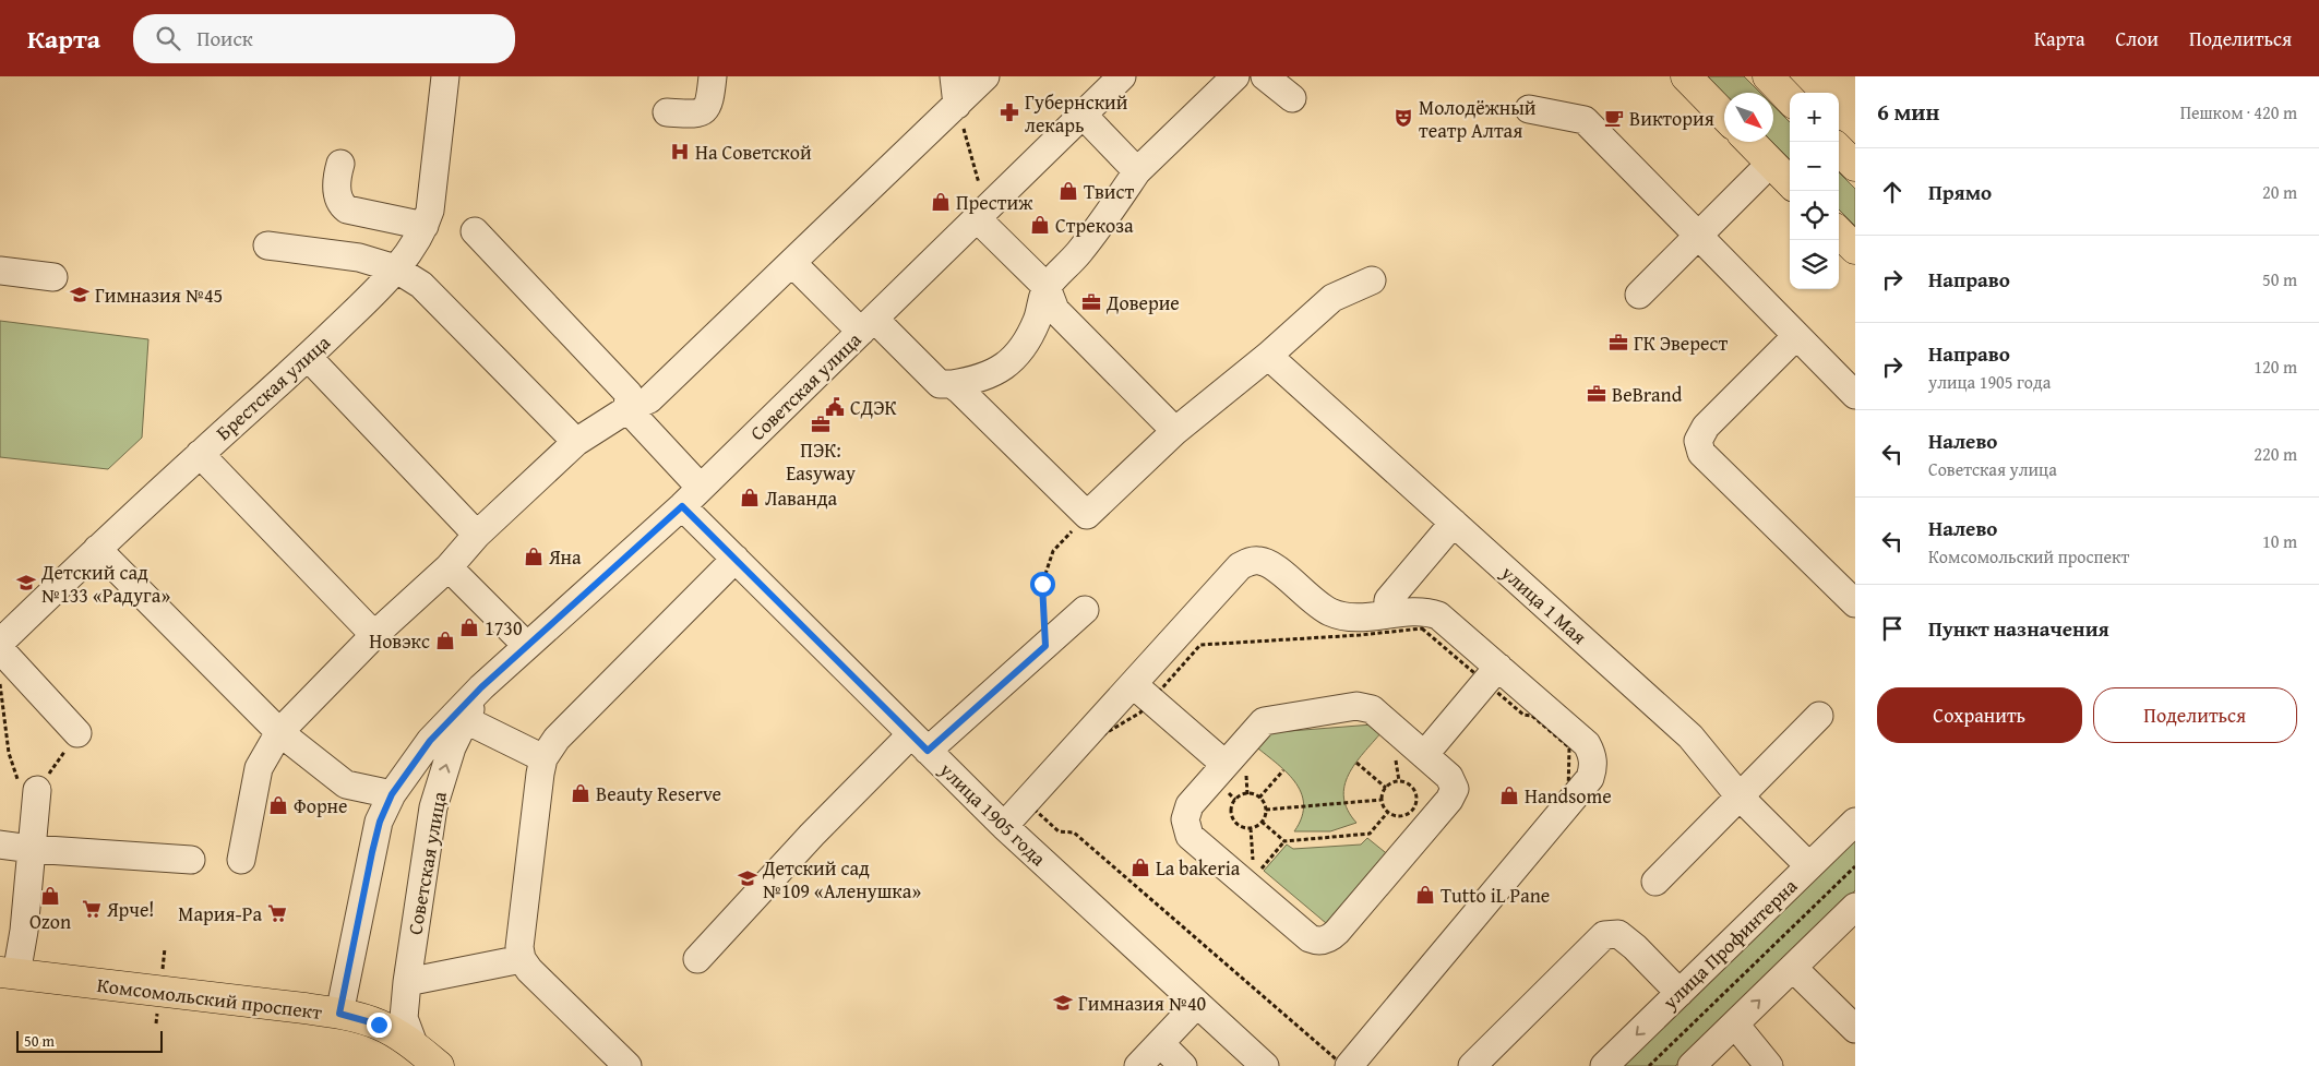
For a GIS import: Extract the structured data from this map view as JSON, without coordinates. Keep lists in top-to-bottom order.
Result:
{
  "streets": {
    "main road": ["Комсомольский проспект"],
    "street": [
      "Советская улица",
      "Брестская улица",
      "улица 1 Мая",
      "улица 1905 года",
      "улица Профинтерна"
    ]
  },
  "crossings": [
    ["Советская улица", "улица 1905 года"],
    ["Советская улица", "Комсомольский проспект"],
    ["улица 1 Мая", "улица Профинтерна"]
  ],
  "places": {
    "pharmacy": ["Губернский лекарь"],
    "theatre": ["Молодёжный театр Алтая"],
    "cafe": ["Виктория"],
    "hospital": ["На Советской"],
    "shop": [
      "Твист",
      "Престиж",
      "Стрекоза",
      "Лаванда",
      "Яна",
      "1730",
      "Новэкс",
      "Beauty Reserve",
      "Handsome",
      "Форне",
      "La bakeria",
      "Tutto iL Pane",
      "Ozon"
    ],
    "school or university": [
      "Гимназия №45",
      "Детский сад №133 «Радуга»",
      "Детский сад №109 «Аленушка»",
      "Гимназия №40"
    ],
    "office": [
      "Доверие",
      "ГК Эверест",
      "BeBrand",
      "ПЭК: Easyway"
    ],
    "public building": ["СДЭК"],
    "supermarket": ["Ярче!", "Мария-Ра"]
  },
  "scale_bar": "50 m",
  "north": "bottom right",
  "page": {
    "header": "Карта",
    "search": "Поиск",
    "nav": ["Карта", "Слои", "Поделиться"],
    "heading": ["6 мин", "Пешком · 420 m"],
    "map_buttons": ["+", "−"],
    "list": [
      ["Прямо", "20 m"],
      ["Направо", "50 m"],
      ["Направо", "улица 1905 года", "120 m"],
      ["Налево", "Советская улица", "220 m"],
      ["Налево", "Комсомольский проспект", "10 m"],
      "Пункт назначения"
    ],
    "buttons": ["Сохранить", "Поделиться"],
    "scale": "50 m"
  }
}
